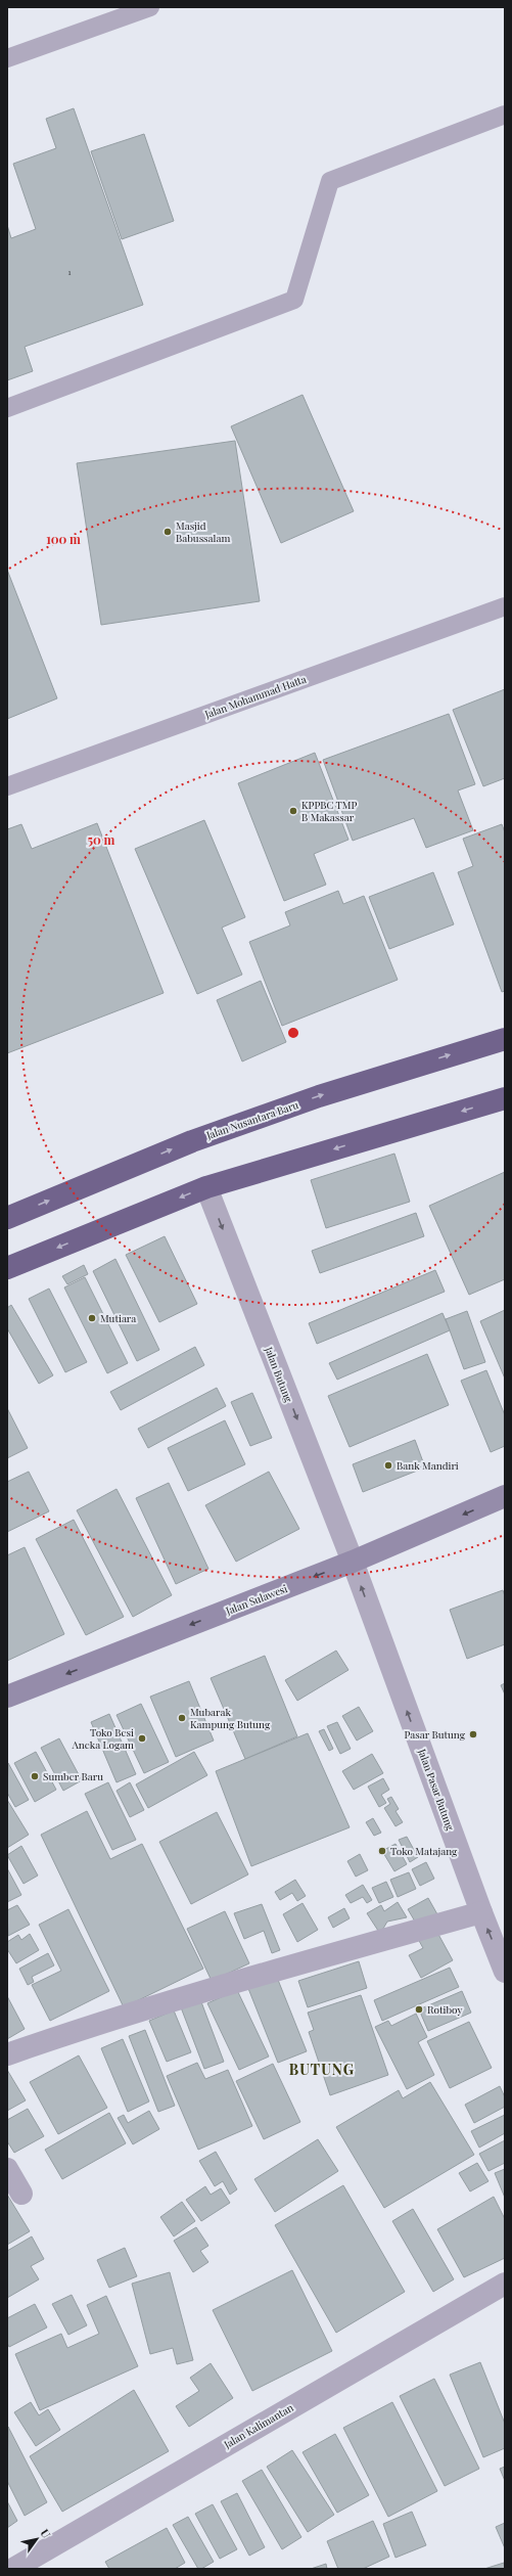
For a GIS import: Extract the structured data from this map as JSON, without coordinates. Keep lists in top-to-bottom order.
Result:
{
  "streets": {
    "highway": ["Jalan Nusantara Baru"],
    "street": [
      "Jalan Butung",
      "Jalan Sulawesi",
      "Jalan Pasar Butung",
      "Jalan Kalimantan"
    ],
    "lane": ["Jalan Mohammad Hatta"]
  },
  "crossings": [
    ["Jalan Butung", "Jalan Sulawesi"],
    ["Jalan Butung", "Jalan Pasar Butung"],
    ["Jalan Sulawesi", "Jalan Pasar Butung"]
  ],
  "one_way": ["Jalan Butung", "Jalan Sulawesi", "Jalan Pasar Butung"],
  "districts": ["BUTUNG"],
  "places": [
    "Masjid Babussalam",
    "KPPBC TMP B Makassar",
    "Mutiara",
    "Bank Mandiri",
    "Mubarak Kampung Butung",
    "Pasar Butung",
    "Toko Besi Aneka Logam",
    "Sumber Baru",
    "Toko Matajang",
    "Rotiboy"
  ],
  "house_numbers": ["1"],
  "north": "top right",
  "rings": ["100 m", "50 m"]
}
